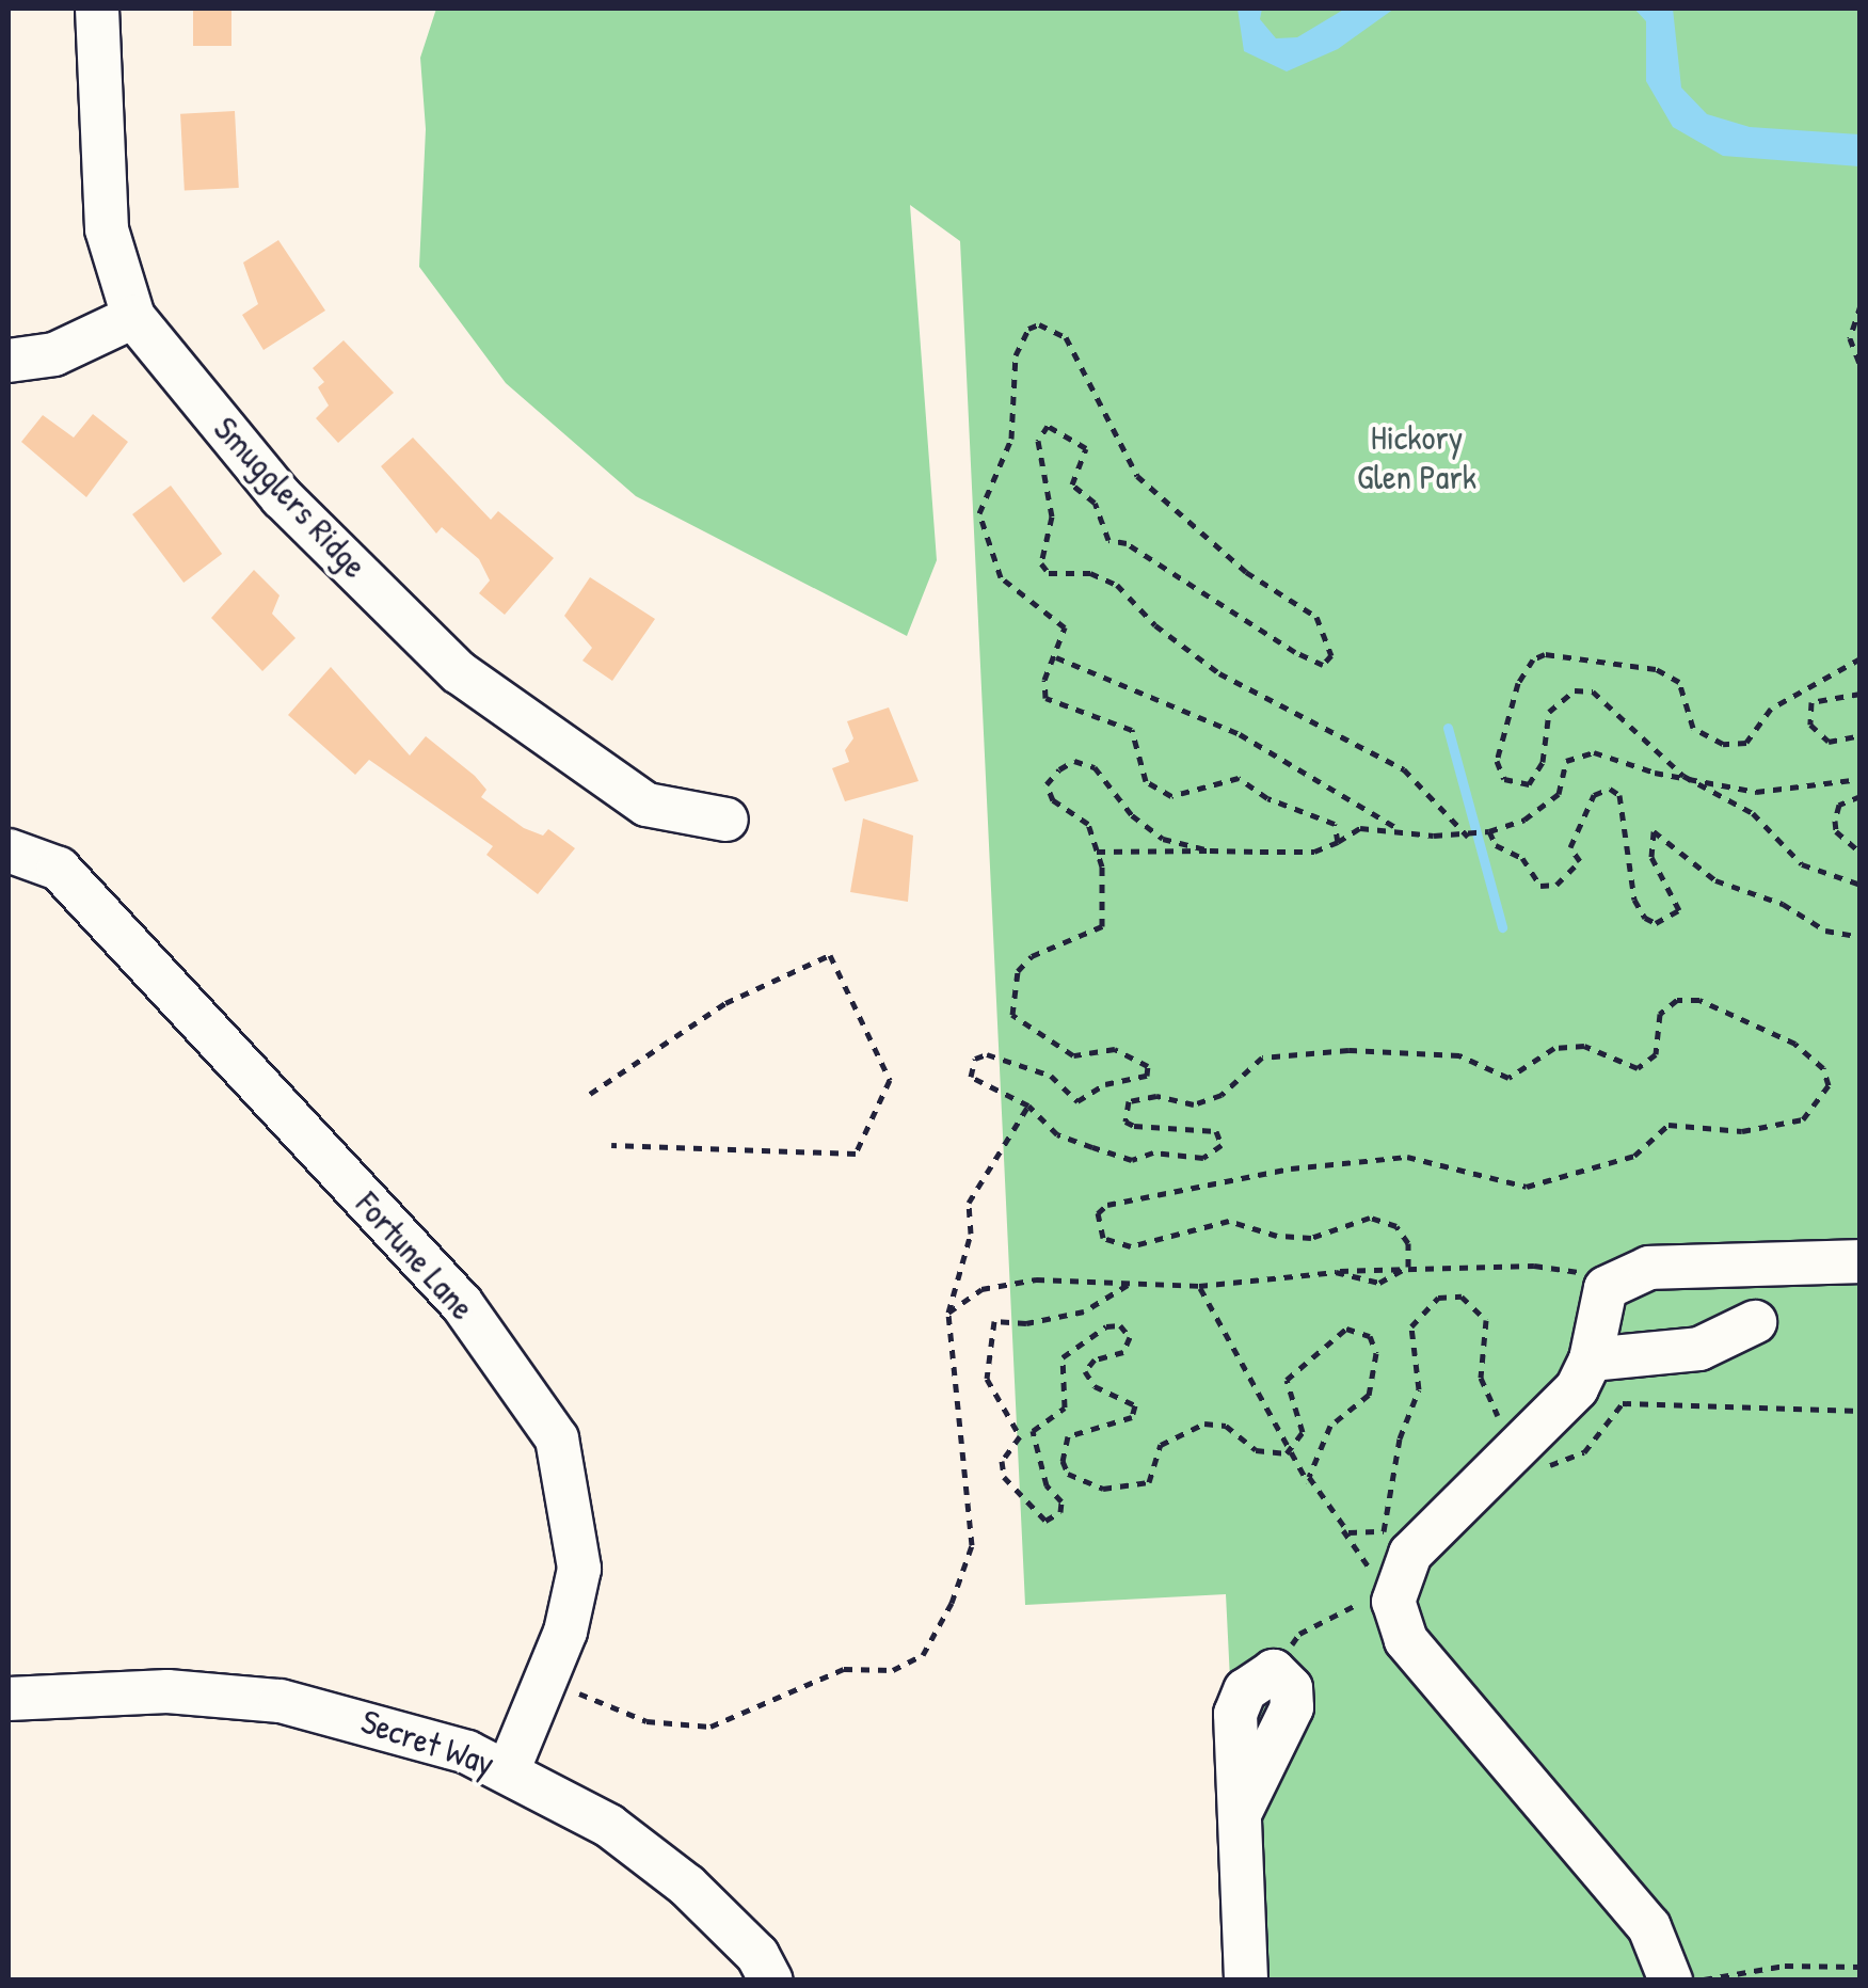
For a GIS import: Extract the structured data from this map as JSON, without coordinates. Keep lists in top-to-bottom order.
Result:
{
  "streets": {
    "street": ["Smugglers Ridge", "Fortune Lane", "Secret Way"]
  },
  "crossings": [
    ["Fortune Lane", "Secret Way"]
  ],
  "parks": ["Hickory Glen Park"]
}
